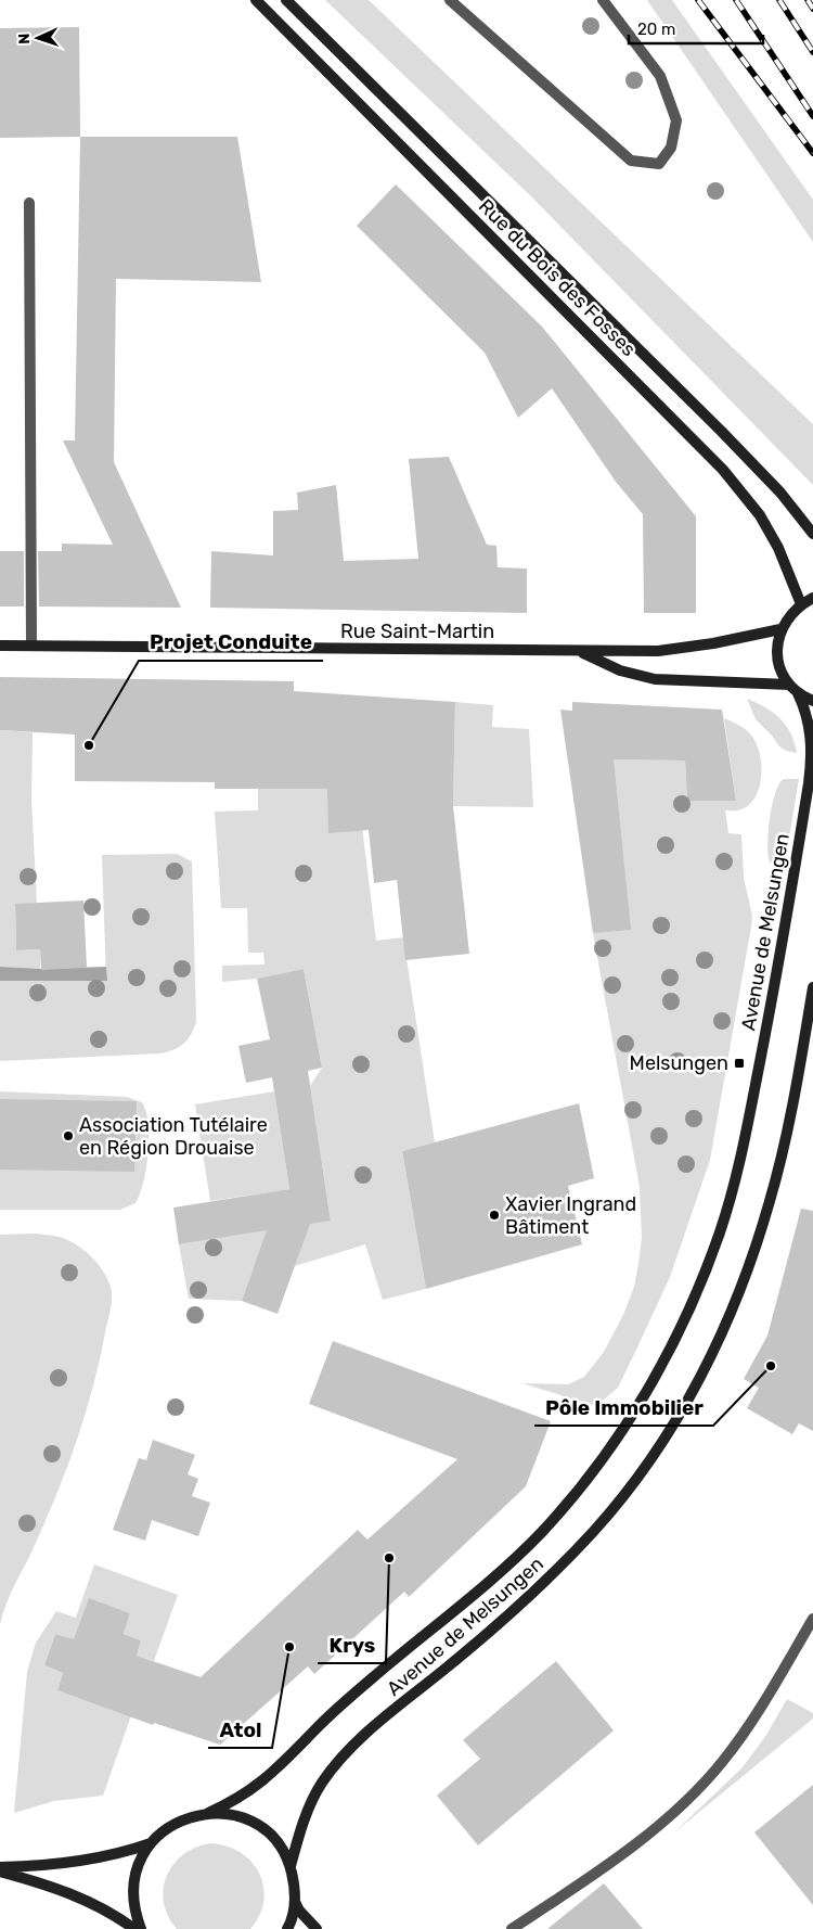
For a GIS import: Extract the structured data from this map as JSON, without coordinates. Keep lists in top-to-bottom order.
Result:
{
  "streets": {
    "main road": ["Rue du Bois des Fosses", "Rue Saint-Martin", "Avenue de Melsungen"]
  },
  "places": {
    "other": [
      "Projet Conduite",
      "Association Tutélaire en Région Drouaise",
      "Xavier Ingrand Bâtiment",
      "Pôle Immobilier",
      "Krys",
      "Atol"
    ],
    "transit": ["Melsungen"]
  },
  "scale_bar": "20 m",
  "north": "left"
}
